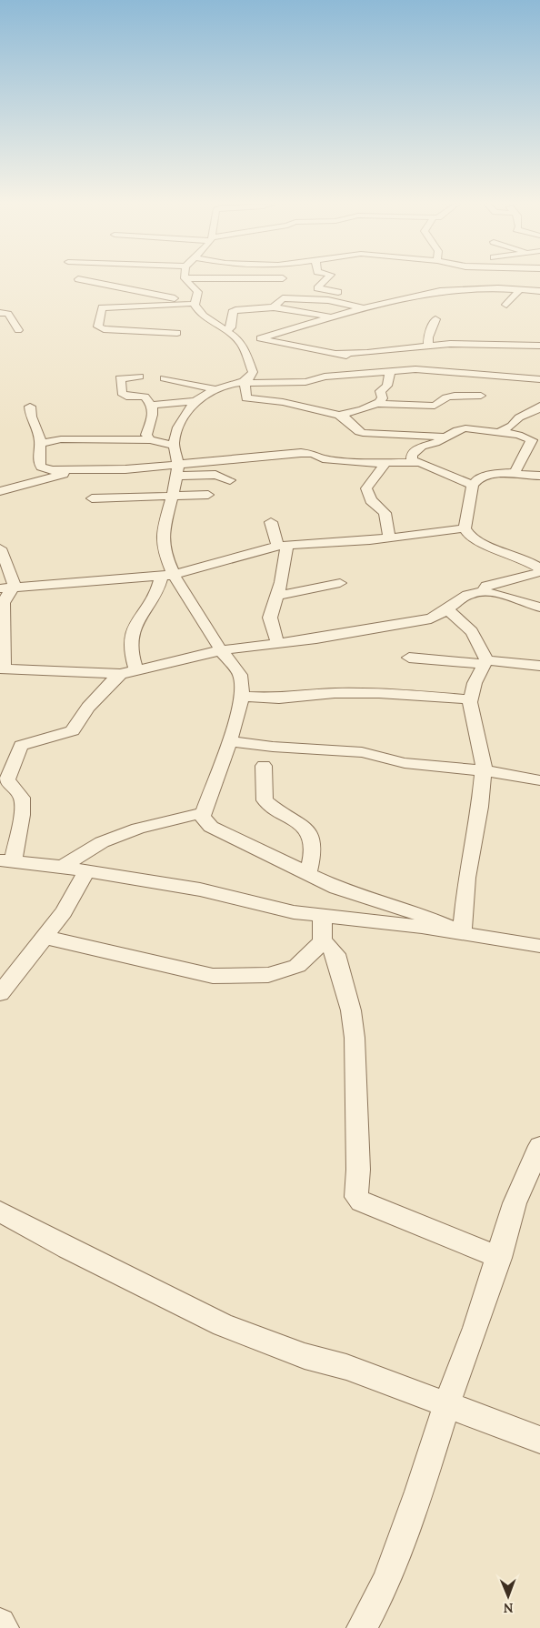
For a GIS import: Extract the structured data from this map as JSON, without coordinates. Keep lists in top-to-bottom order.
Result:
{
  "north": "bottom"
}
